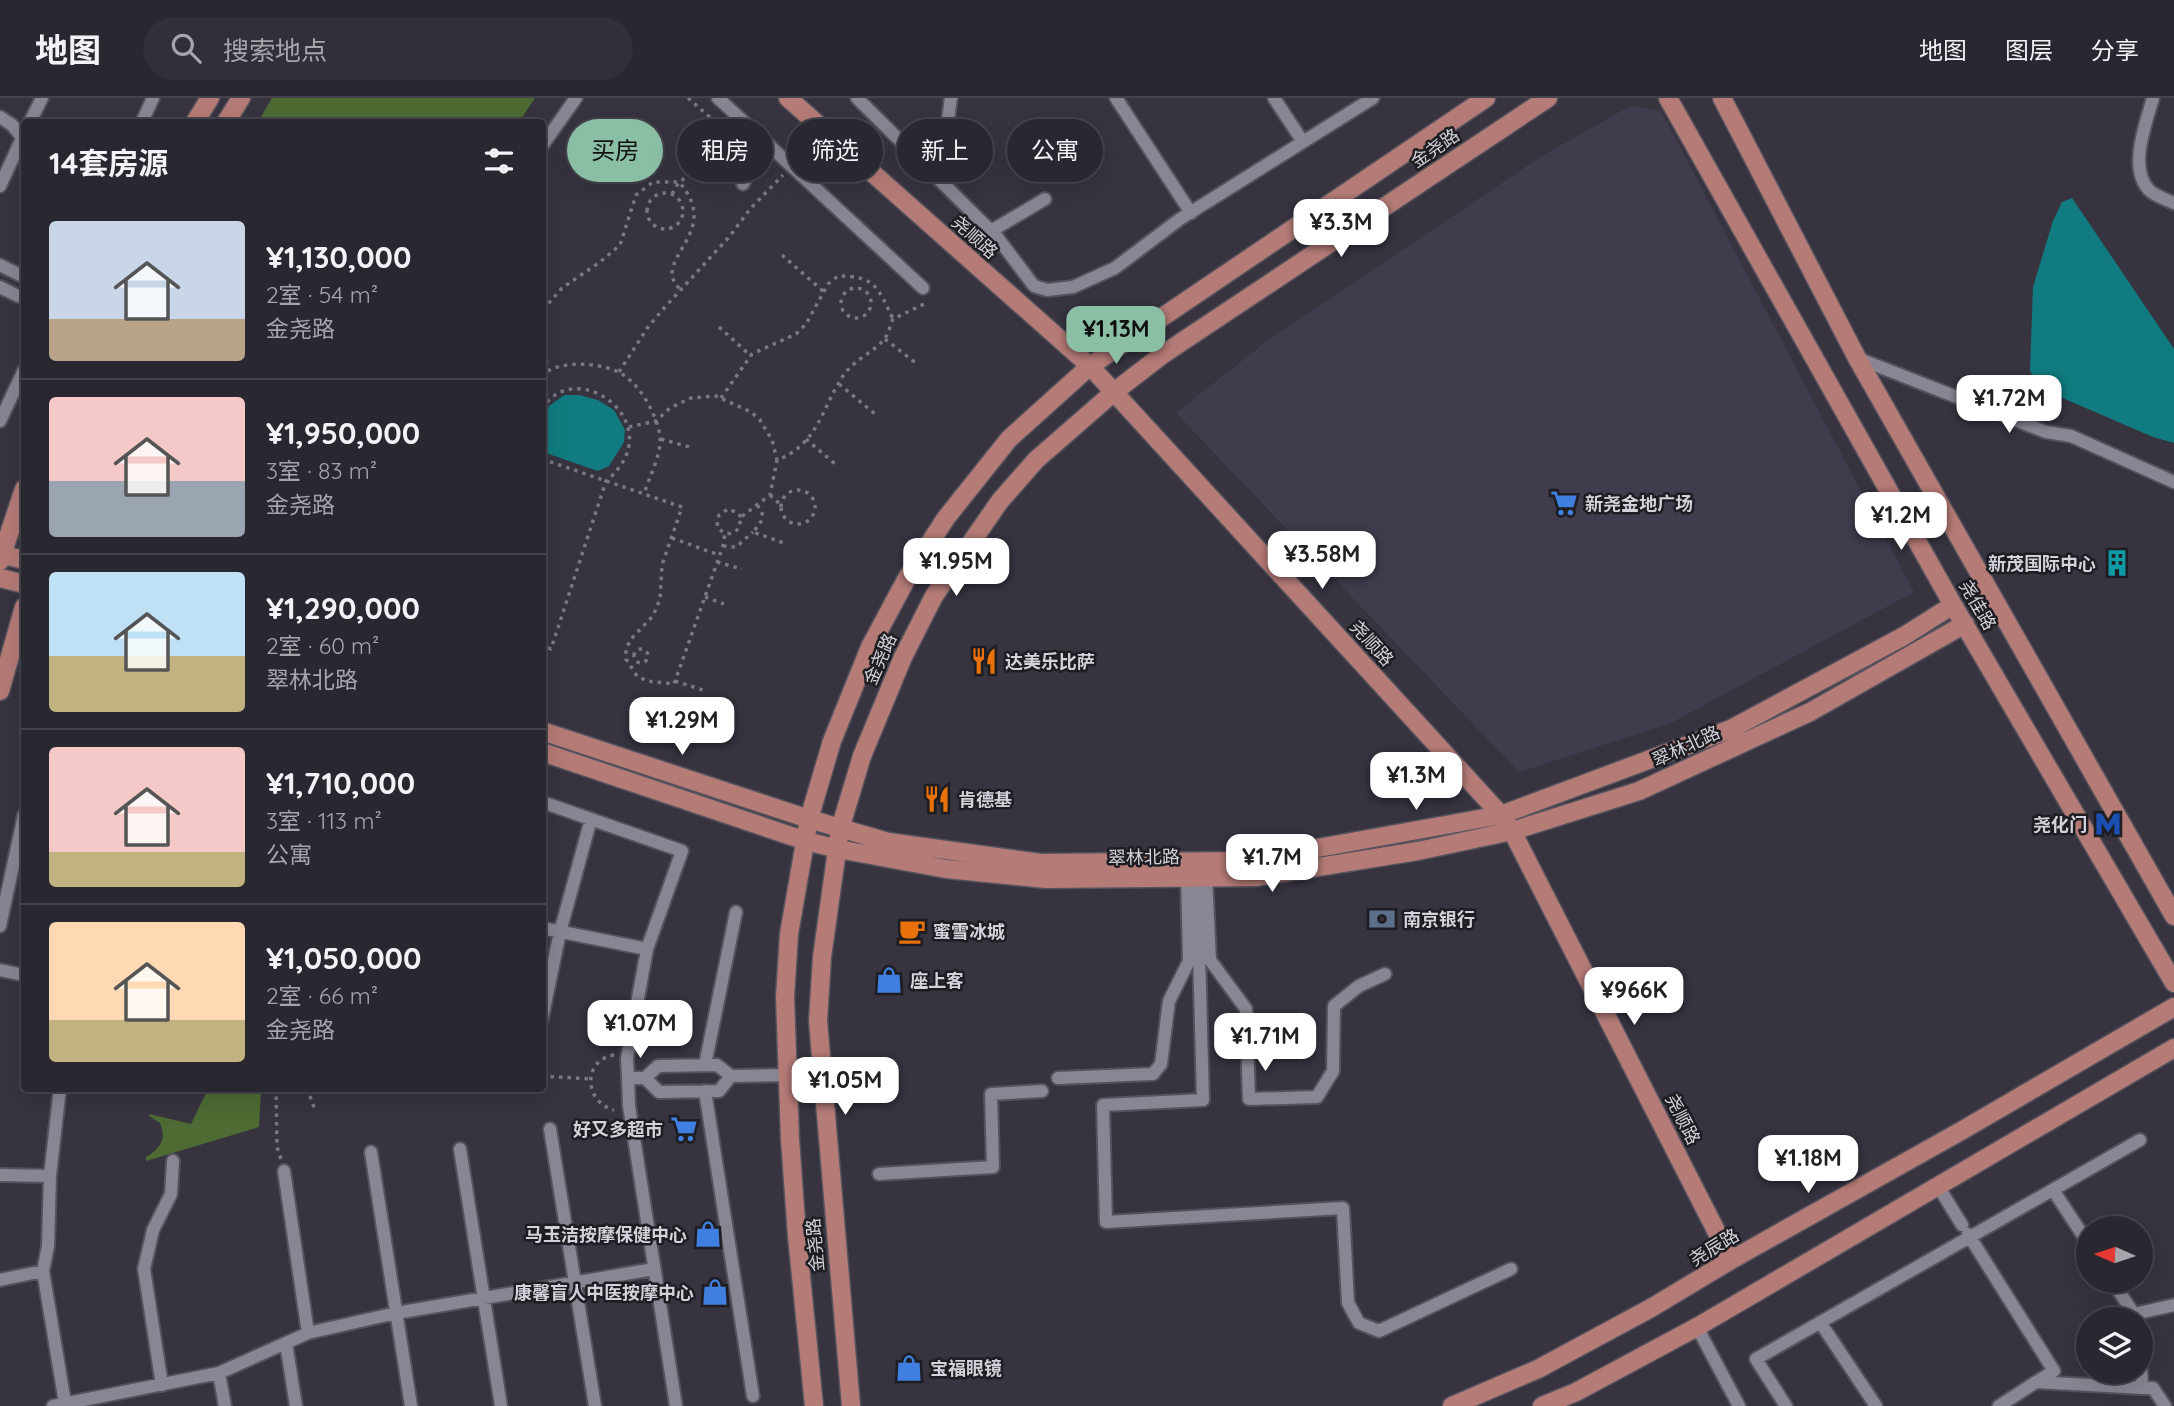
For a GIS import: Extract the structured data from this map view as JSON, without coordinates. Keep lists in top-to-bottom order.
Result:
{
  "streets": {
    "main road": [
      "金尧路",
      "尧顺路",
      "尧佳路",
      "翠林北路",
      "尧辰路"
    ]
  },
  "crossings": [
    ["金尧路", "尧顺路"],
    ["金尧路", "翠林北路"],
    ["尧顺路", "翠林北路"],
    ["尧顺路", "尧辰路"],
    ["尧佳路", "翠林北路"]
  ],
  "places": {
    "supermarket": ["新尧金地广场", "好又多超市"],
    "building": ["新茂国际中心"],
    "restaurant": ["达美乐比萨", "肯德基"],
    "metro station": ["尧化门"],
    "bank": ["南京银行"],
    "cafe": ["蜜雪冰城"],
    "shop": [
      "座上客",
      "马玉洁按摩保健中心",
      "康馨盲人中医按摩中心",
      "宝福眼镜"
    ]
  },
  "north": "left",
  "page": {
    "header": "地图",
    "search": "搜索地点",
    "nav": ["地图", "图层", "分享"],
    "chip": [
      "买房",
      "租房",
      "筛选",
      "新上",
      "公寓"
    ],
    "heading": "14套房源",
    "price": [
      "¥3.3M",
      "¥1.13M",
      "¥1.72M",
      "¥1.2M",
      "¥3.58M",
      "¥1.95M",
      "¥1.29M",
      "¥1.3M",
      "¥1.7M",
      "¥966K",
      "¥1.07M",
      "¥1.71M",
      "¥1.05M",
      "¥1.18M"
    ],
    "list": [
      {
        "name": "¥1,130,000",
        "note": "2室 · 54 m² · 金尧路"
      },
      {
        "name": "¥1,950,000",
        "note": "3室 · 83 m² · 金尧路"
      },
      {
        "name": "¥1,290,000",
        "note": "2室 · 60 m² · 翠林北路"
      },
      {
        "name": "¥1,710,000",
        "note": "3室 · 113 m² · 公寓"
      },
      {
        "name": "¥1,050,000",
        "note": "2室 · 66 m² · 金尧路"
      }
    ]
  }
}
